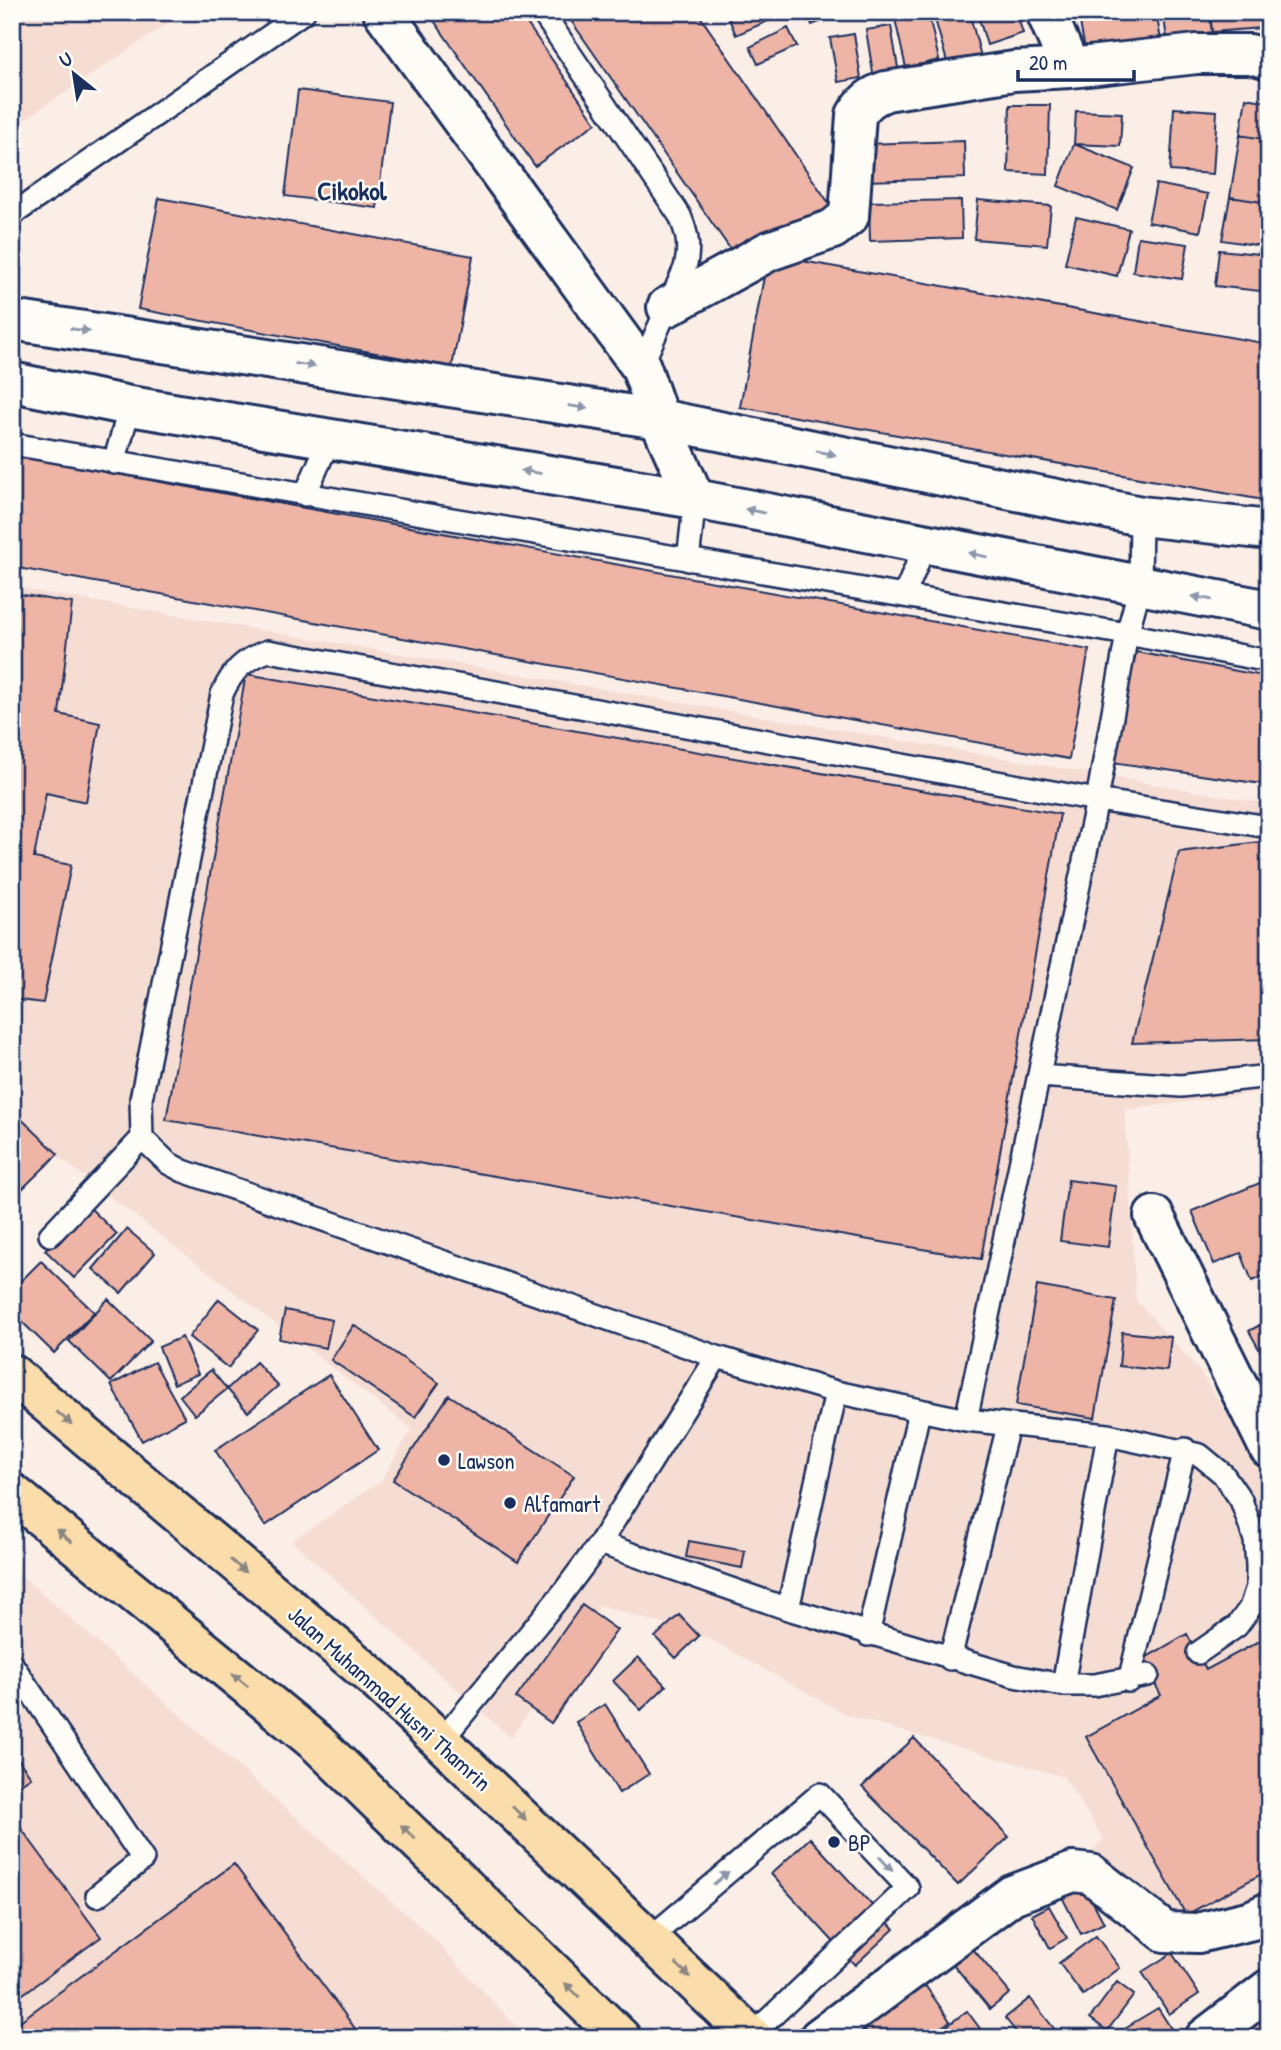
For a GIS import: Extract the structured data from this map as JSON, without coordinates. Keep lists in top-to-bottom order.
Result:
{
  "streets": {
    "main road": ["Jalan Muhammad Husni Thamrin"]
  },
  "districts": ["Cikokol"],
  "places": ["Lawson", "Alfamart", "BP"],
  "scale_bar": "20 m",
  "north": "top left"
}
